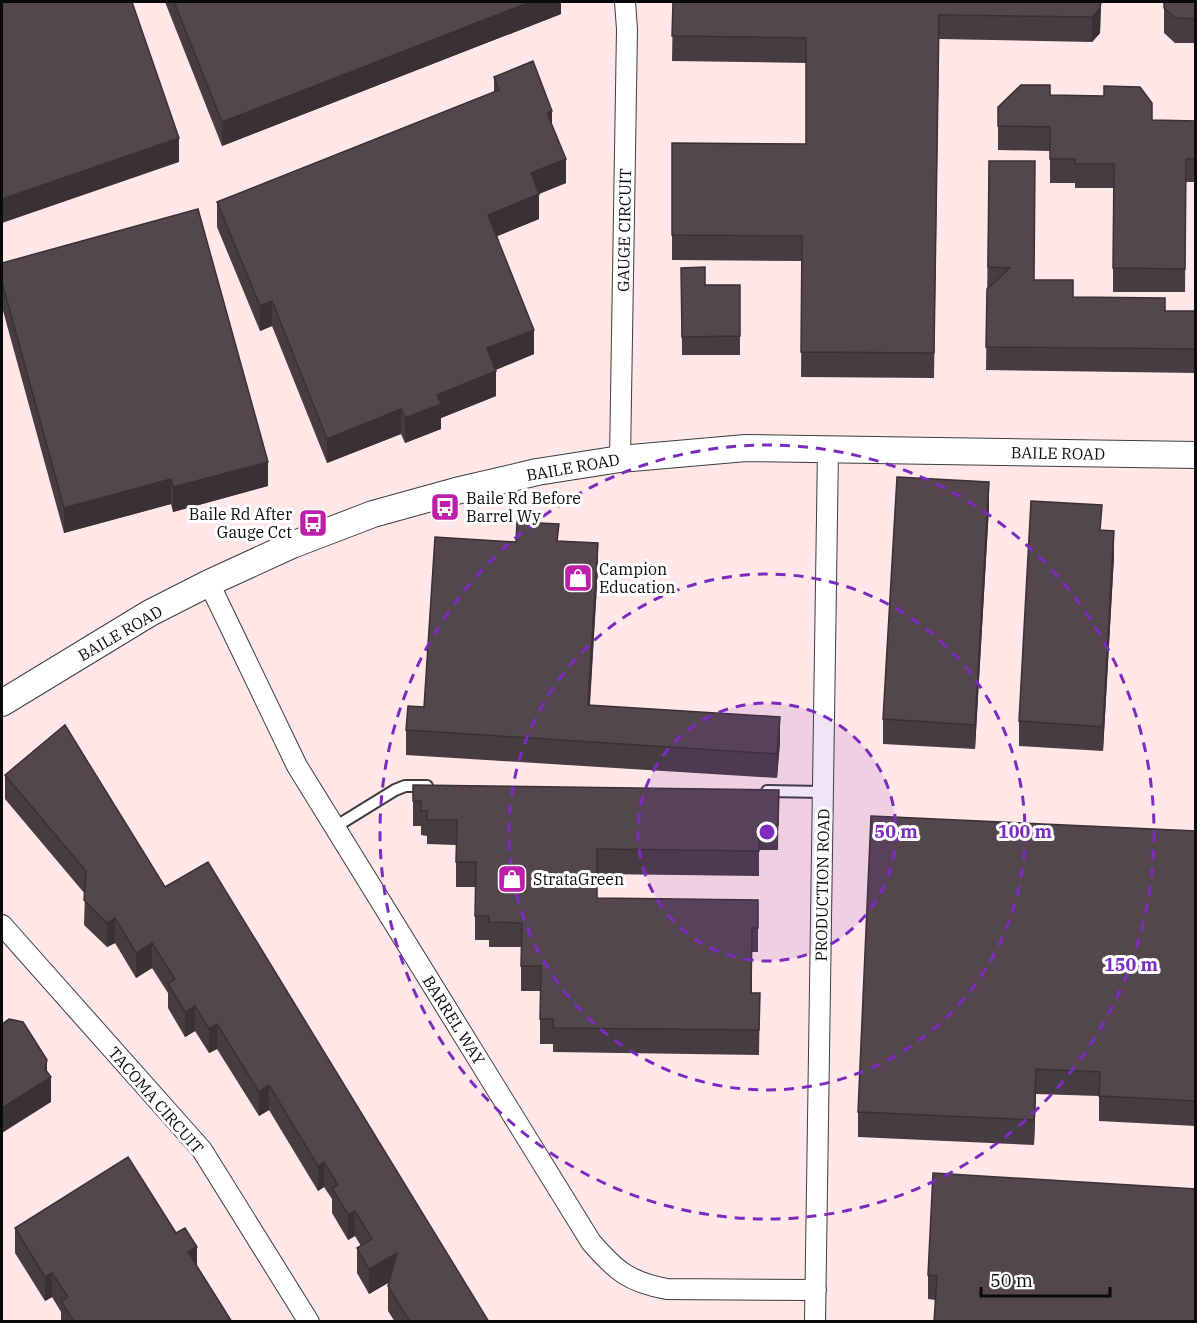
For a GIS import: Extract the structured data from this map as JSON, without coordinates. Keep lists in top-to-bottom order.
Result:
{
  "streets": {
    "street": [
      "GAUGE CIRCUIT",
      "BAILE ROAD",
      "PRODUCTION ROAD",
      "BARREL WAY",
      "TACOMA CIRCUIT"
    ]
  },
  "crossings": [
    ["GAUGE CIRCUIT", "BAILE ROAD"],
    ["BAILE ROAD", "PRODUCTION ROAD"],
    ["BAILE ROAD", "BARREL WAY"],
    ["PRODUCTION ROAD", "BARREL WAY"]
  ],
  "places": {
    "bus stop": ["Baile Rd Before Barrel Wy", "Baile Rd After Gauge Cct"],
    "shop": ["Campion Education", "StrataGreen"]
  },
  "scale_bar": "50 m",
  "rings": ["50 m", "100 m", "150 m"]
}
